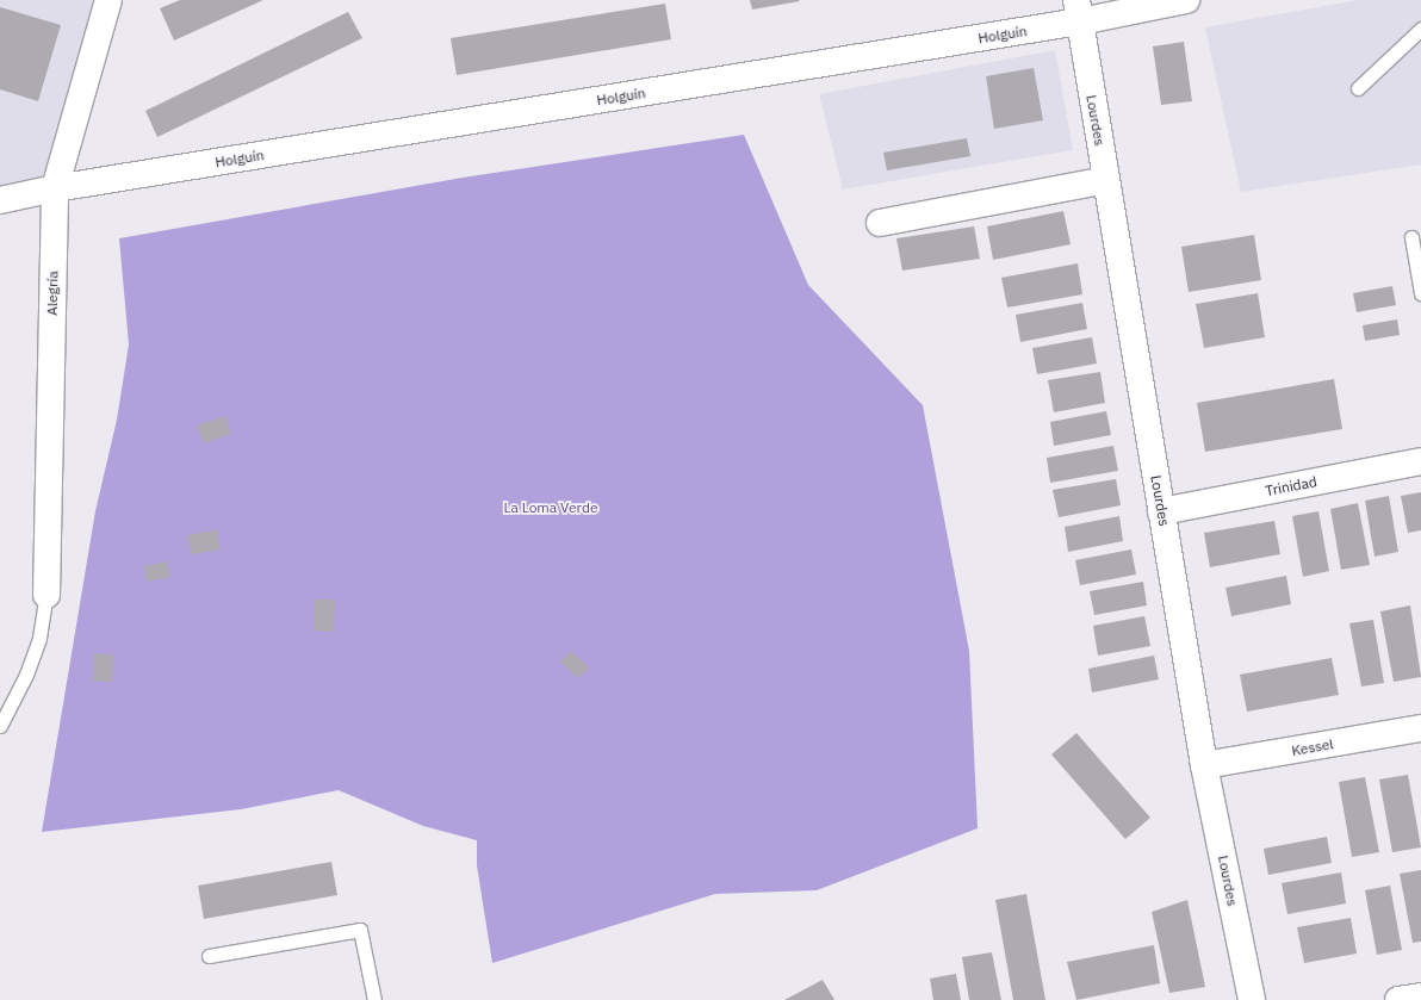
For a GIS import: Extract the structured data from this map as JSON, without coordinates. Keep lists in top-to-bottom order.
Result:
{
  "streets": {
    "street": [
      "Holguín",
      "Lourdes",
      "Alegría",
      "Trinidad",
      "Kessel"
    ]
  },
  "crossings": [
    ["Holguín", "Lourdes"],
    ["Holguín", "Alegría"],
    ["Lourdes", "Trinidad"],
    ["Lourdes", "Kessel"]
  ],
  "parks": ["La Loma Verde"]
}
